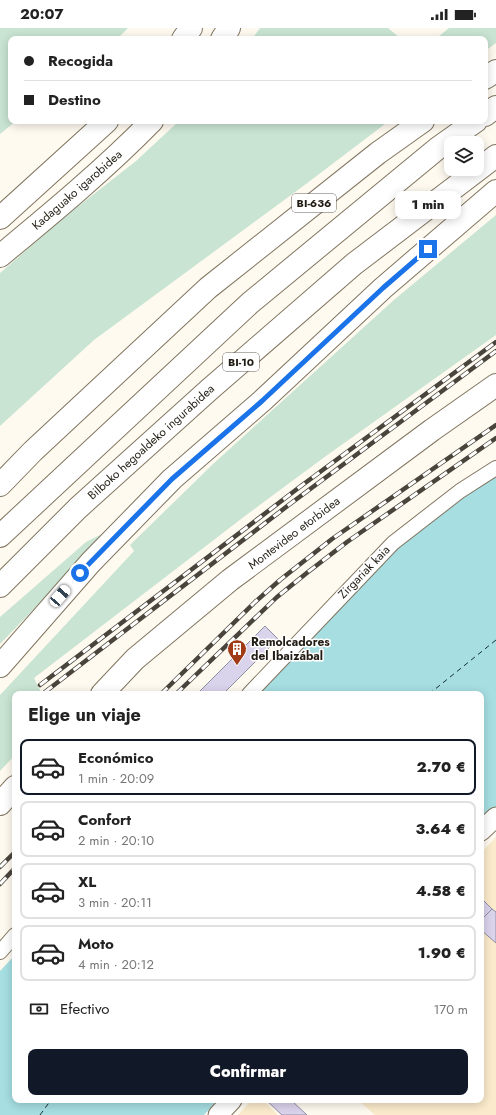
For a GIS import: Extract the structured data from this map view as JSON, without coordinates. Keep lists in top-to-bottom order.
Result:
{
  "streets": {
    "main road": [
      "Kadaguako igarobidea",
      "BI-636",
      "BI-10",
      "Bilboko hegoaldeko ingurabidea",
      "Montevideo etorbidea"
    ],
    "street": ["Zirgariak kaia"]
  },
  "places": {
    "building": ["Remolcadores del Ibaizábal"]
  },
  "page": {
    "status": "20:07",
    "banner": ["Recogida", "Destino"],
    "bubble": "1 min",
    "heading": "Elige un viaje",
    "list": [
      {
        "name": "Económico",
        "note": "1 min · 20:09",
        "value": "2.70 €"
      },
      {
        "name": "Confort",
        "note": "2 min · 20:10",
        "value": "3.64 €"
      },
      {
        "name": "XL",
        "note": "3 min · 20:11",
        "value": "4.58 €"
      },
      {
        "name": "Moto",
        "note": "4 min · 20:12",
        "value": "1.90 €"
      }
    ],
    "pay": ["Efectivo", "170 m"],
    "buttons": "Confirmar"
  }
}
